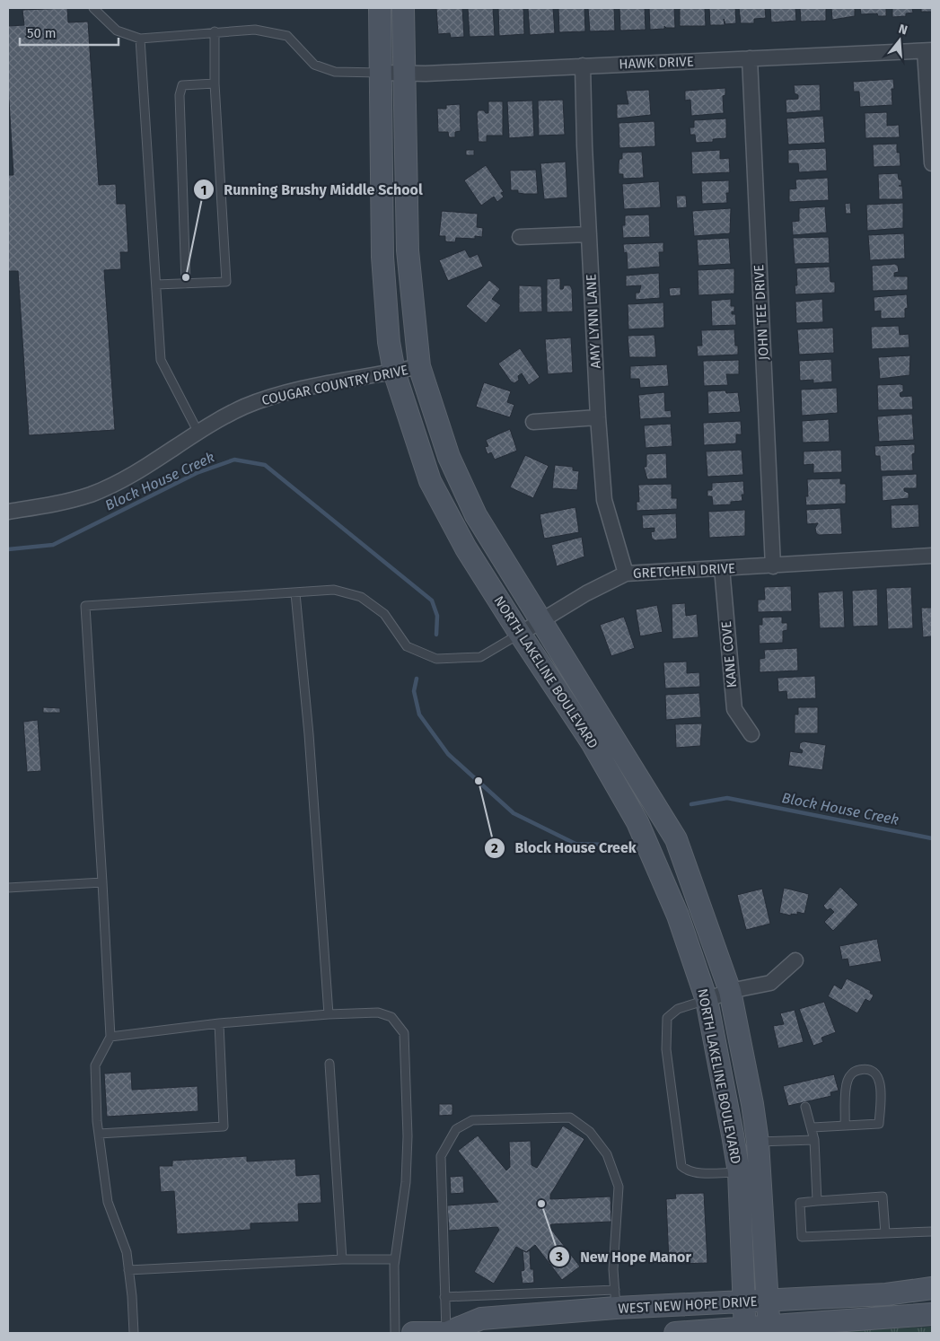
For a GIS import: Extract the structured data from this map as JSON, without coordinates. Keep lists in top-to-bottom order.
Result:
{
  "streets": {
    "main road": ["NORTH LAKELINE BOULEVARD", "WEST NEW HOPE DRIVE"],
    "street": [
      "HAWK DRIVE",
      "JOHN TEE DRIVE",
      "AMY LYNN LANE",
      "COUGAR COUNTRY DRIVE",
      "GRETCHEN DRIVE",
      "KANE COVE"
    ]
  },
  "crossings": [
    ["HAWK DRIVE", "JOHN TEE DRIVE"],
    ["HAWK DRIVE", "AMY LYNN LANE"],
    ["HAWK DRIVE", "NORTH LAKELINE BOULEVARD"],
    ["JOHN TEE DRIVE", "GRETCHEN DRIVE"],
    ["AMY LYNN LANE", "GRETCHEN DRIVE"],
    ["COUGAR COUNTRY DRIVE", "NORTH LAKELINE BOULEVARD"],
    ["GRETCHEN DRIVE", "KANE COVE"],
    ["GRETCHEN DRIVE", "NORTH LAKELINE BOULEVARD"],
    ["NORTH LAKELINE BOULEVARD", "WEST NEW HOPE DRIVE"]
  ],
  "water": ["Block House Creek"],
  "places": ["Running Brushy Middle School", "Block House Creek", "New Hope Manor"],
  "scale_bar": "50 m",
  "north": "top"
}
